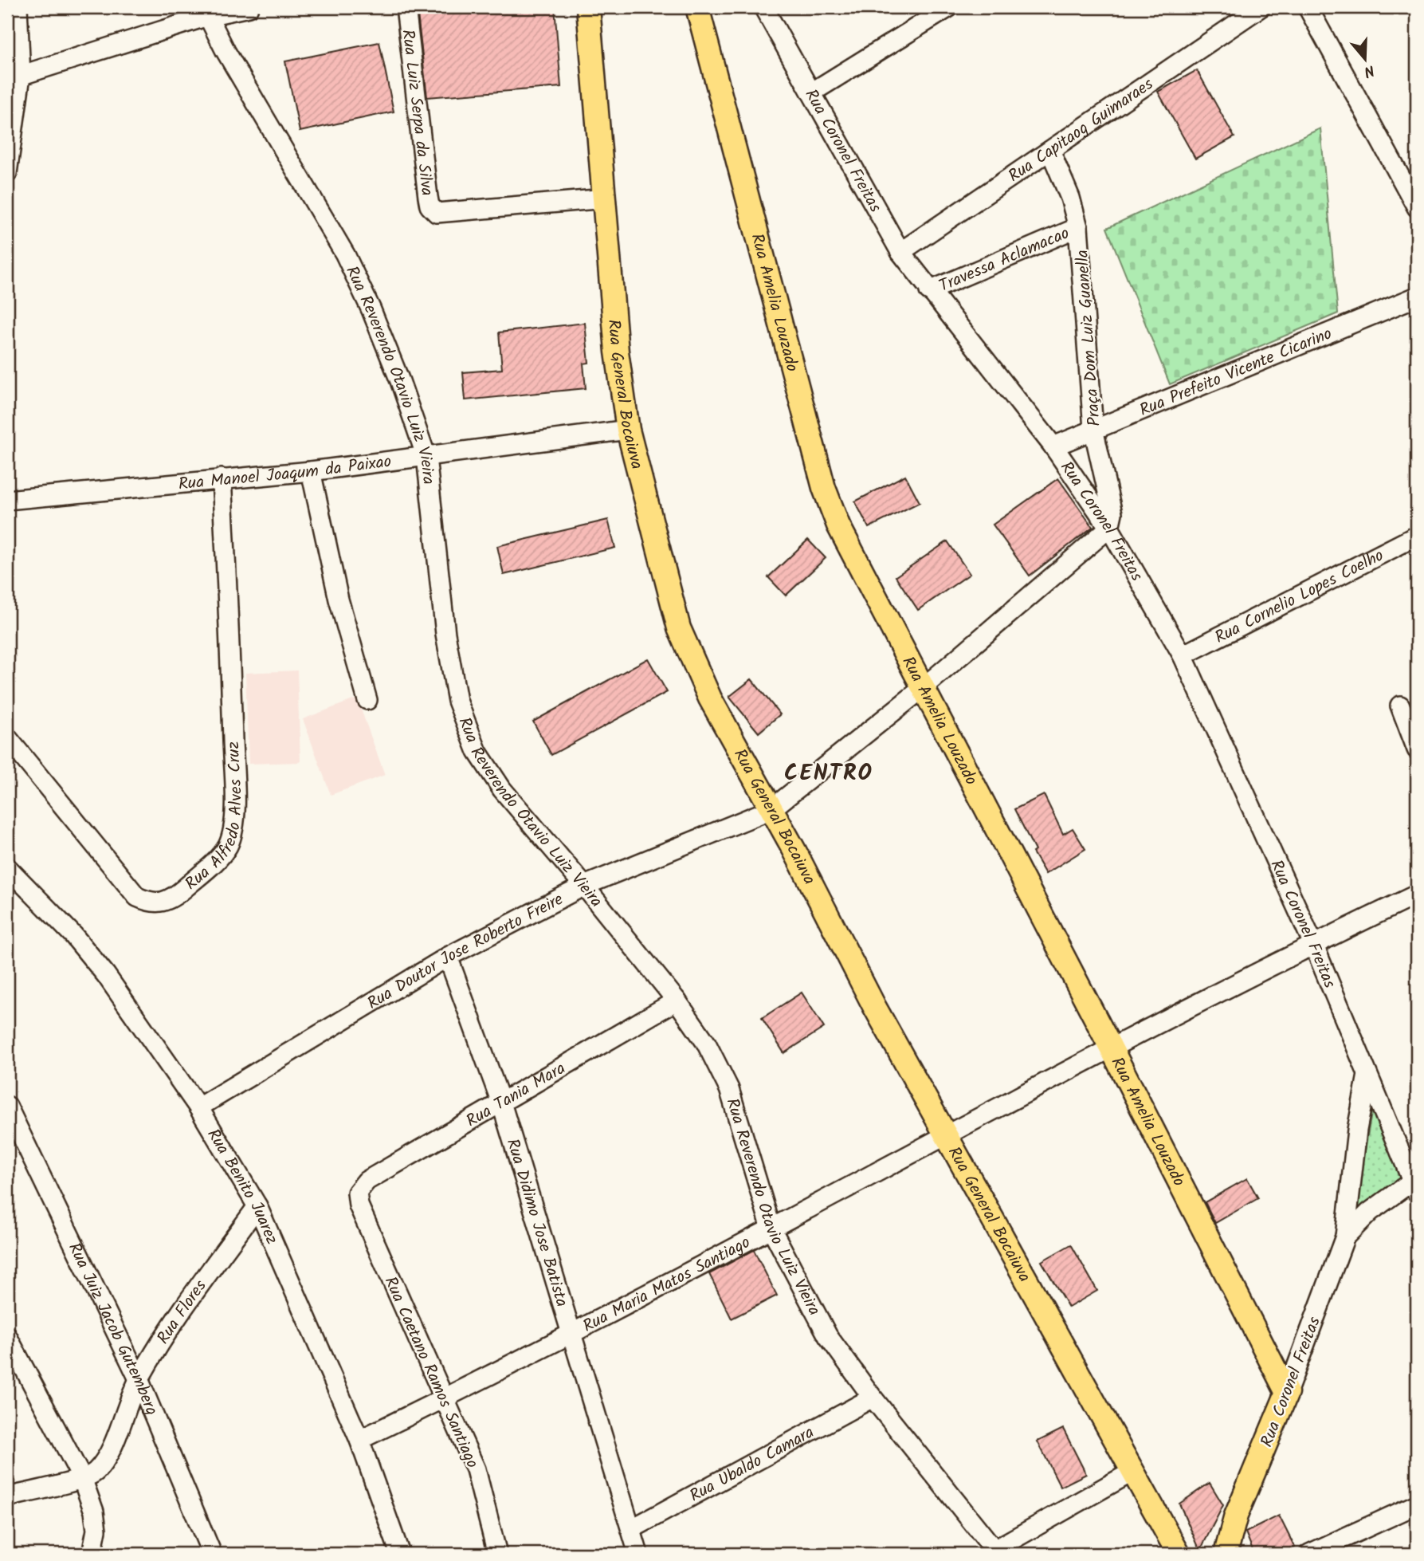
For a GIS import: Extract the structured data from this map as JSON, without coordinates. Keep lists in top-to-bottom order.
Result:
{
  "streets": {
    "main road": ["Rua Coronel Freitas", "Rua Amelia Louzado", "Rua General Bocaiuva"],
    "street": [
      "Rua Luiz Serpa da Silva",
      "Rua Capitaog Guimaraes",
      "Travessa Aclamacao",
      "Praça Dom Luiz Guanella",
      "Rua Prefeito Vicente Cicarino",
      "Rua Reverendo Otavio Luiz Vieira",
      "Rua Manoel Joaqum da Paixao",
      "Rua Cornelio Lopes Coelho",
      "Rua Alfredo Alves Cruz",
      "Rua Doutor Jose Roberto Freire",
      "Rua Tania Mara",
      "Rua Benito Juarez",
      "Rua Didimo Jose Batista",
      "Rua Maria Matos Santiago",
      "Rua Flores",
      "Rua Juiz Jacob Gutemberg",
      "Rua Caetano Ramos Santiago",
      "Rua Ubaldo Camara"
    ]
  },
  "crossings": [
    ["Rua Luiz Serpa da Silva", "Rua General Bocaiuva"],
    ["Rua Capitaog Guimaraes", "Rua Coronel Freitas"],
    ["Rua Capitaog Guimaraes", "Praça Dom Luiz Guanella"],
    ["Rua Coronel Freitas", "Travessa Aclamacao"],
    ["Rua Coronel Freitas", "Rua Amelia Louzado"],
    ["Rua Coronel Freitas", "Praça Dom Luiz Guanella"],
    ["Rua Coronel Freitas", "Rua Prefeito Vicente Cicarino"],
    ["Rua Coronel Freitas", "Rua Cornelio Lopes Coelho"],
    ["Rua Coronel Freitas", "Rua Doutor Jose Roberto Freire"],
    ["Rua Coronel Freitas", "Rua Maria Matos Santiago"],
    ["Travessa Aclamacao", "Praça Dom Luiz Guanella"],
    ["Rua Amelia Louzado", "Rua Doutor Jose Roberto Freire"],
    ["Rua Amelia Louzado", "Rua Maria Matos Santiago"],
    ["Praça Dom Luiz Guanella", "Rua Prefeito Vicente Cicarino"],
    ["Praça Dom Luiz Guanella", "Rua Doutor Jose Roberto Freire"],
    ["Rua Reverendo Otavio Luiz Vieira", "Rua Manoel Joaqum da Paixao"],
    ["Rua Reverendo Otavio Luiz Vieira", "Rua Doutor Jose Roberto Freire"],
    ["Rua Reverendo Otavio Luiz Vieira", "Rua Tania Mara"],
    ["Rua Reverendo Otavio Luiz Vieira", "Rua Maria Matos Santiago"],
    ["Rua Reverendo Otavio Luiz Vieira", "Rua Ubaldo Camara"],
    ["Rua General Bocaiuva", "Rua Manoel Joaqum da Paixao"],
    ["Rua General Bocaiuva", "Rua Doutor Jose Roberto Freire"],
    ["Rua General Bocaiuva", "Rua Maria Matos Santiago"],
    ["Rua Manoel Joaqum da Paixao", "Rua Alfredo Alves Cruz"],
    ["Rua Doutor Jose Roberto Freire", "Rua Benito Juarez"],
    ["Rua Doutor Jose Roberto Freire", "Rua Didimo Jose Batista"],
    ["Rua Tania Mara", "Rua Didimo Jose Batista"],
    ["Rua Tania Mara", "Rua Caetano Ramos Santiago"],
    ["Rua Benito Juarez", "Rua Maria Matos Santiago"],
    ["Rua Benito Juarez", "Rua Flores"],
    ["Rua Didimo Jose Batista", "Rua Maria Matos Santiago"],
    ["Rua Didimo Jose Batista", "Rua Ubaldo Camara"],
    ["Rua Maria Matos Santiago", "Rua Caetano Ramos Santiago"],
    ["Rua Flores", "Rua Juiz Jacob Gutemberg"]
  ],
  "districts": ["CENTRO"],
  "north": "bottom"
}
